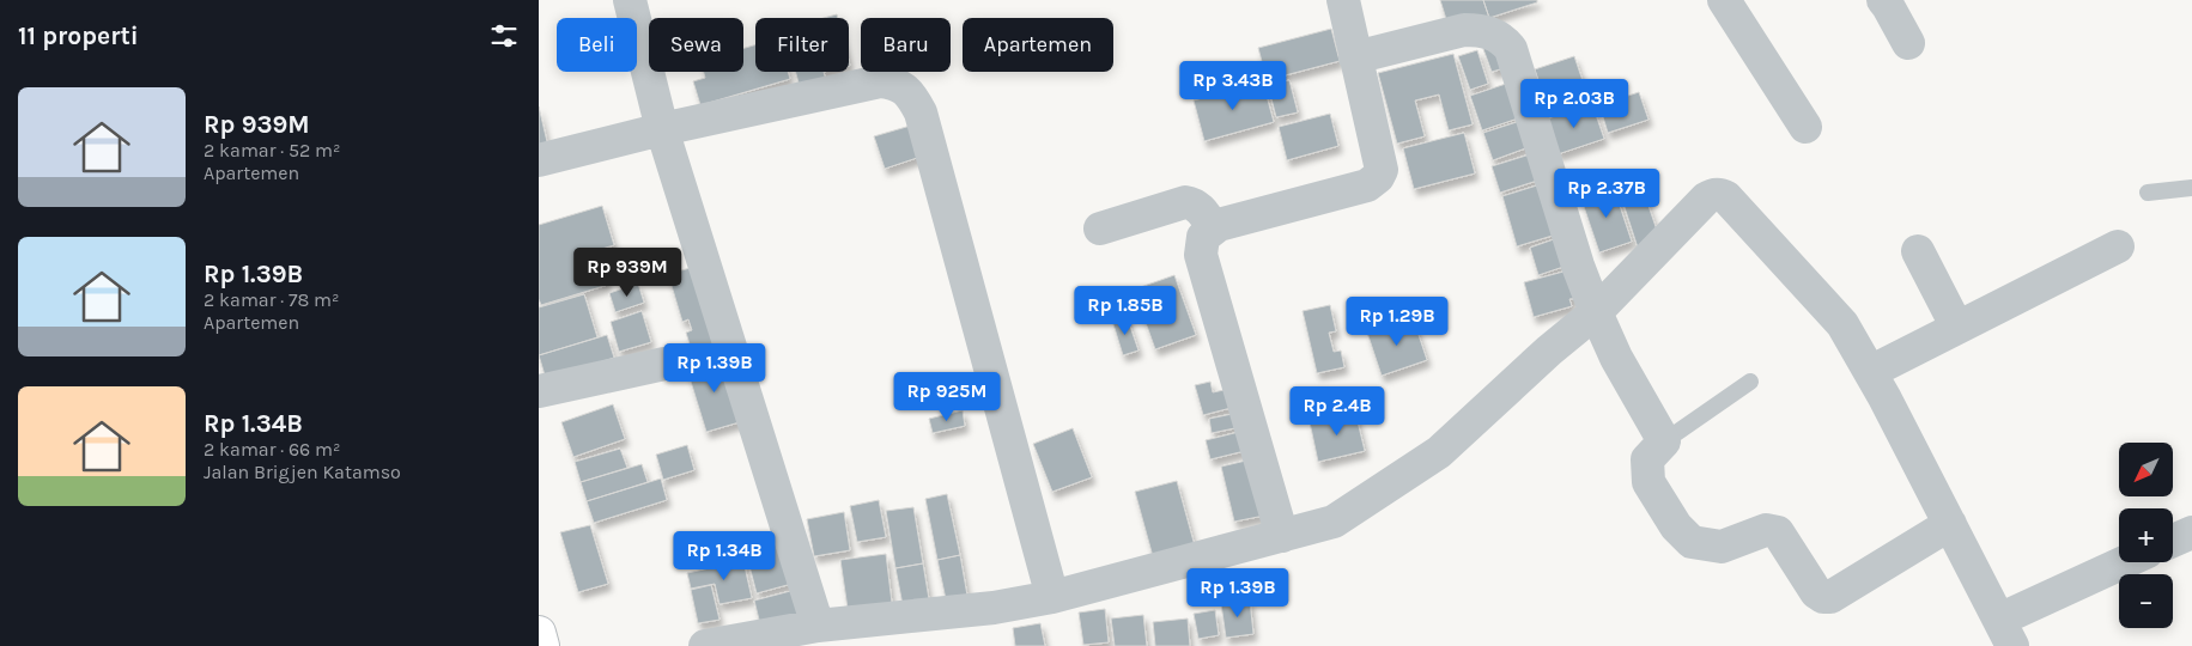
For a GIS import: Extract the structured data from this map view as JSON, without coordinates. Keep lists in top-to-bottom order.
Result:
{
  "north": "bottom left",
  "page": {
    "heading": "11 properti",
    "chip": [
      "Beli",
      "Sewa",
      "Filter",
      "Baru",
      "Apartemen"
    ],
    "price": [
      "Rp 3.43B",
      "Rp 2.03B",
      "Rp 2.37B",
      "Rp 939M",
      "Rp 1.85B",
      "Rp 1.29B",
      "Rp 1.39B",
      "Rp 925M",
      "Rp 2.4B",
      "Rp 1.34B",
      "Rp 1.39B"
    ],
    "list": [
      {
        "name": "Rp 939M",
        "note": "2 kamar · 52 m² · Apartemen"
      },
      {
        "name": "Rp 1.39B",
        "note": "2 kamar · 78 m² · Apartemen"
      },
      {
        "name": "Rp 1.34B",
        "note": "2 kamar · 66 m² · Jalan Brigjen Katamso"
      }
    ],
    "map_buttons": ["+", "−"]
  }
}
